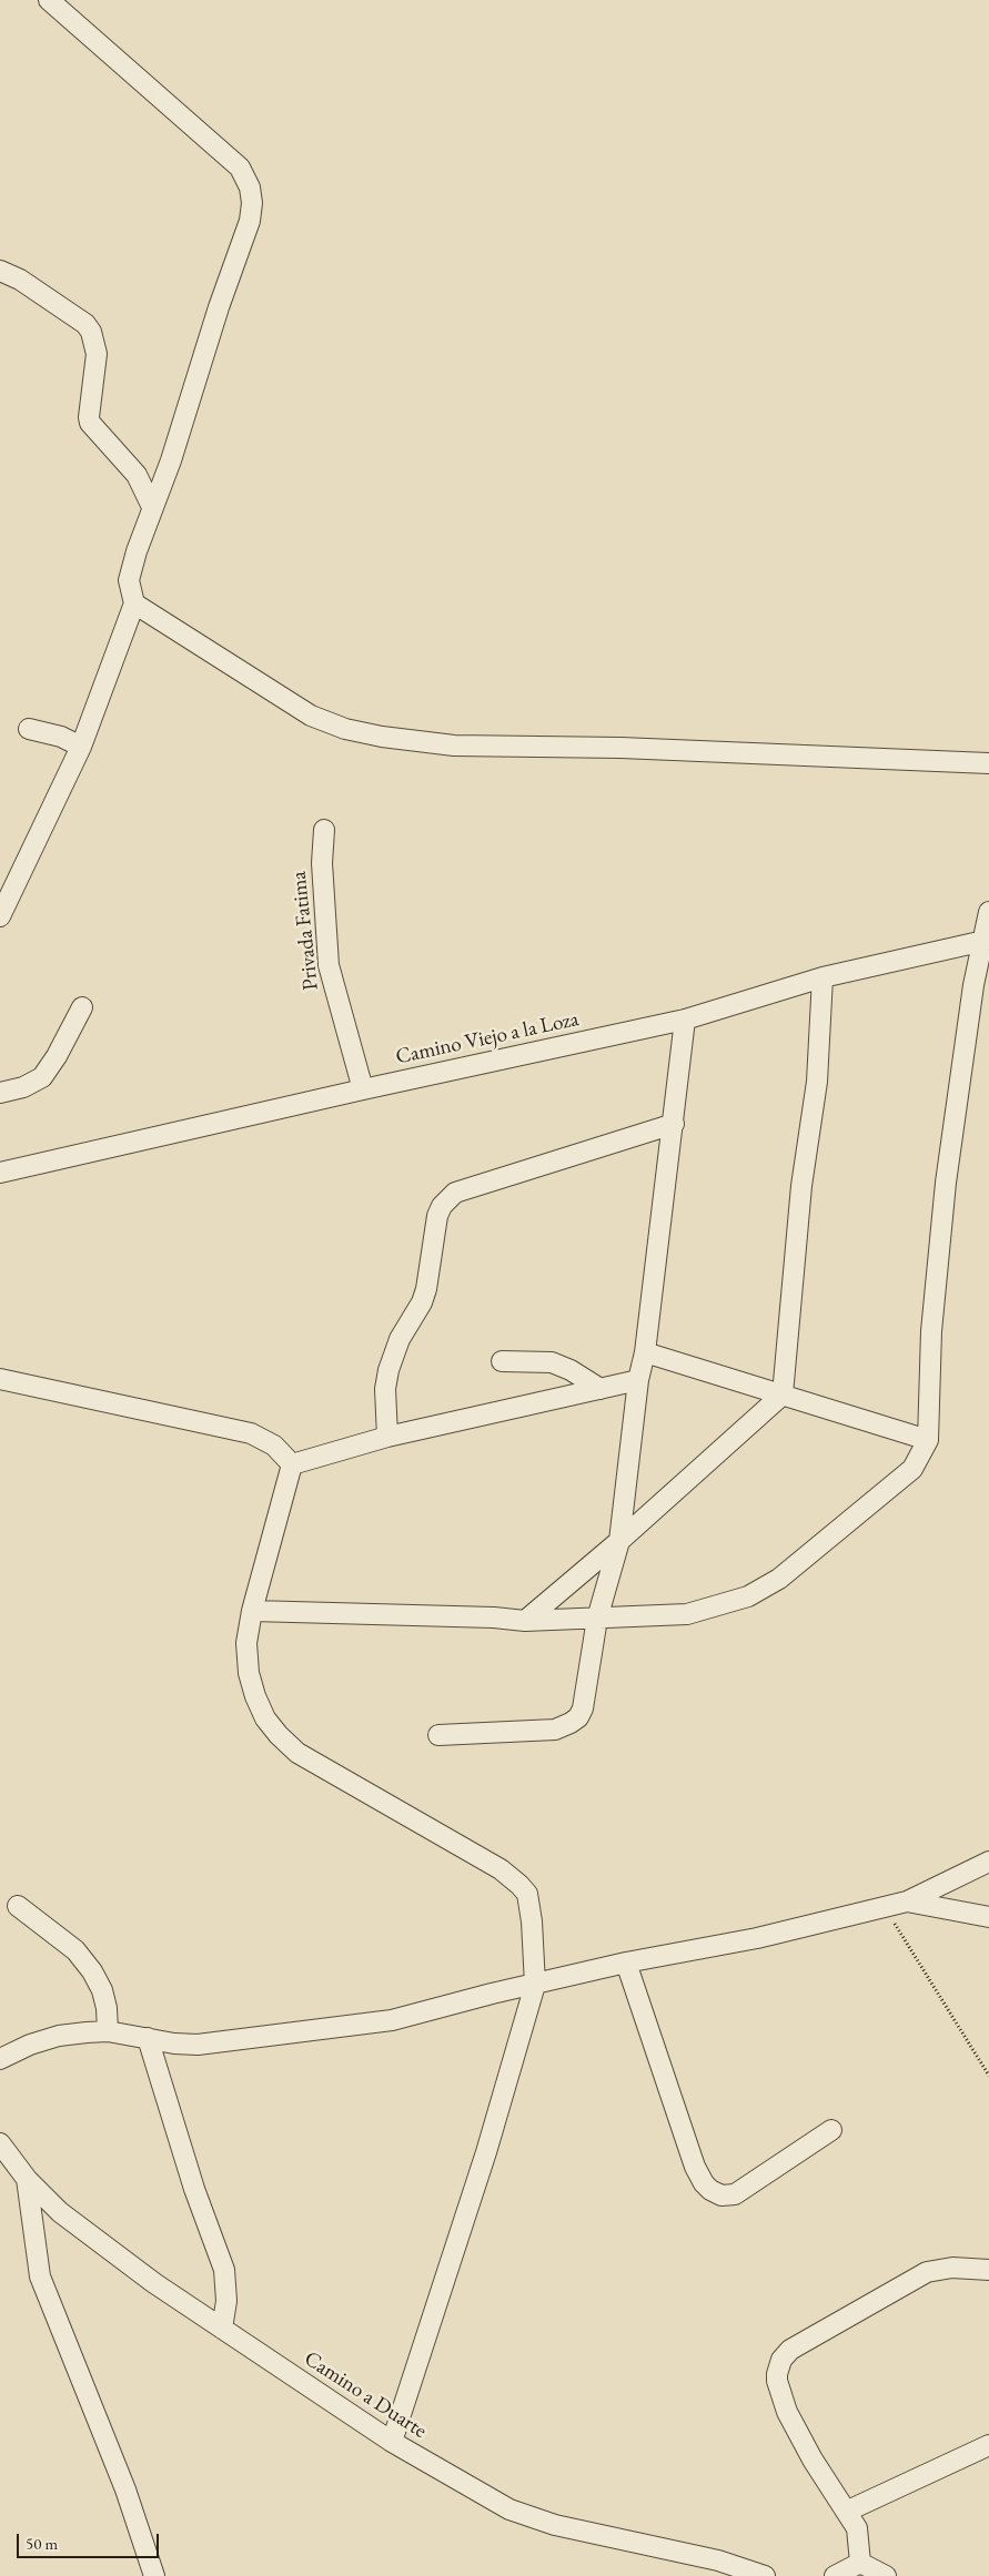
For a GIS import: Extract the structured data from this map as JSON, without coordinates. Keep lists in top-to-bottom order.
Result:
{
  "streets": {
    "street": ["Privada Fatima", "Camino Viejo a la Loza", "Camino a Duarte"]
  },
  "crossings": [
    ["Privada Fatima", "Camino Viejo a la Loza"]
  ],
  "scale_bar": "50 m"
}
